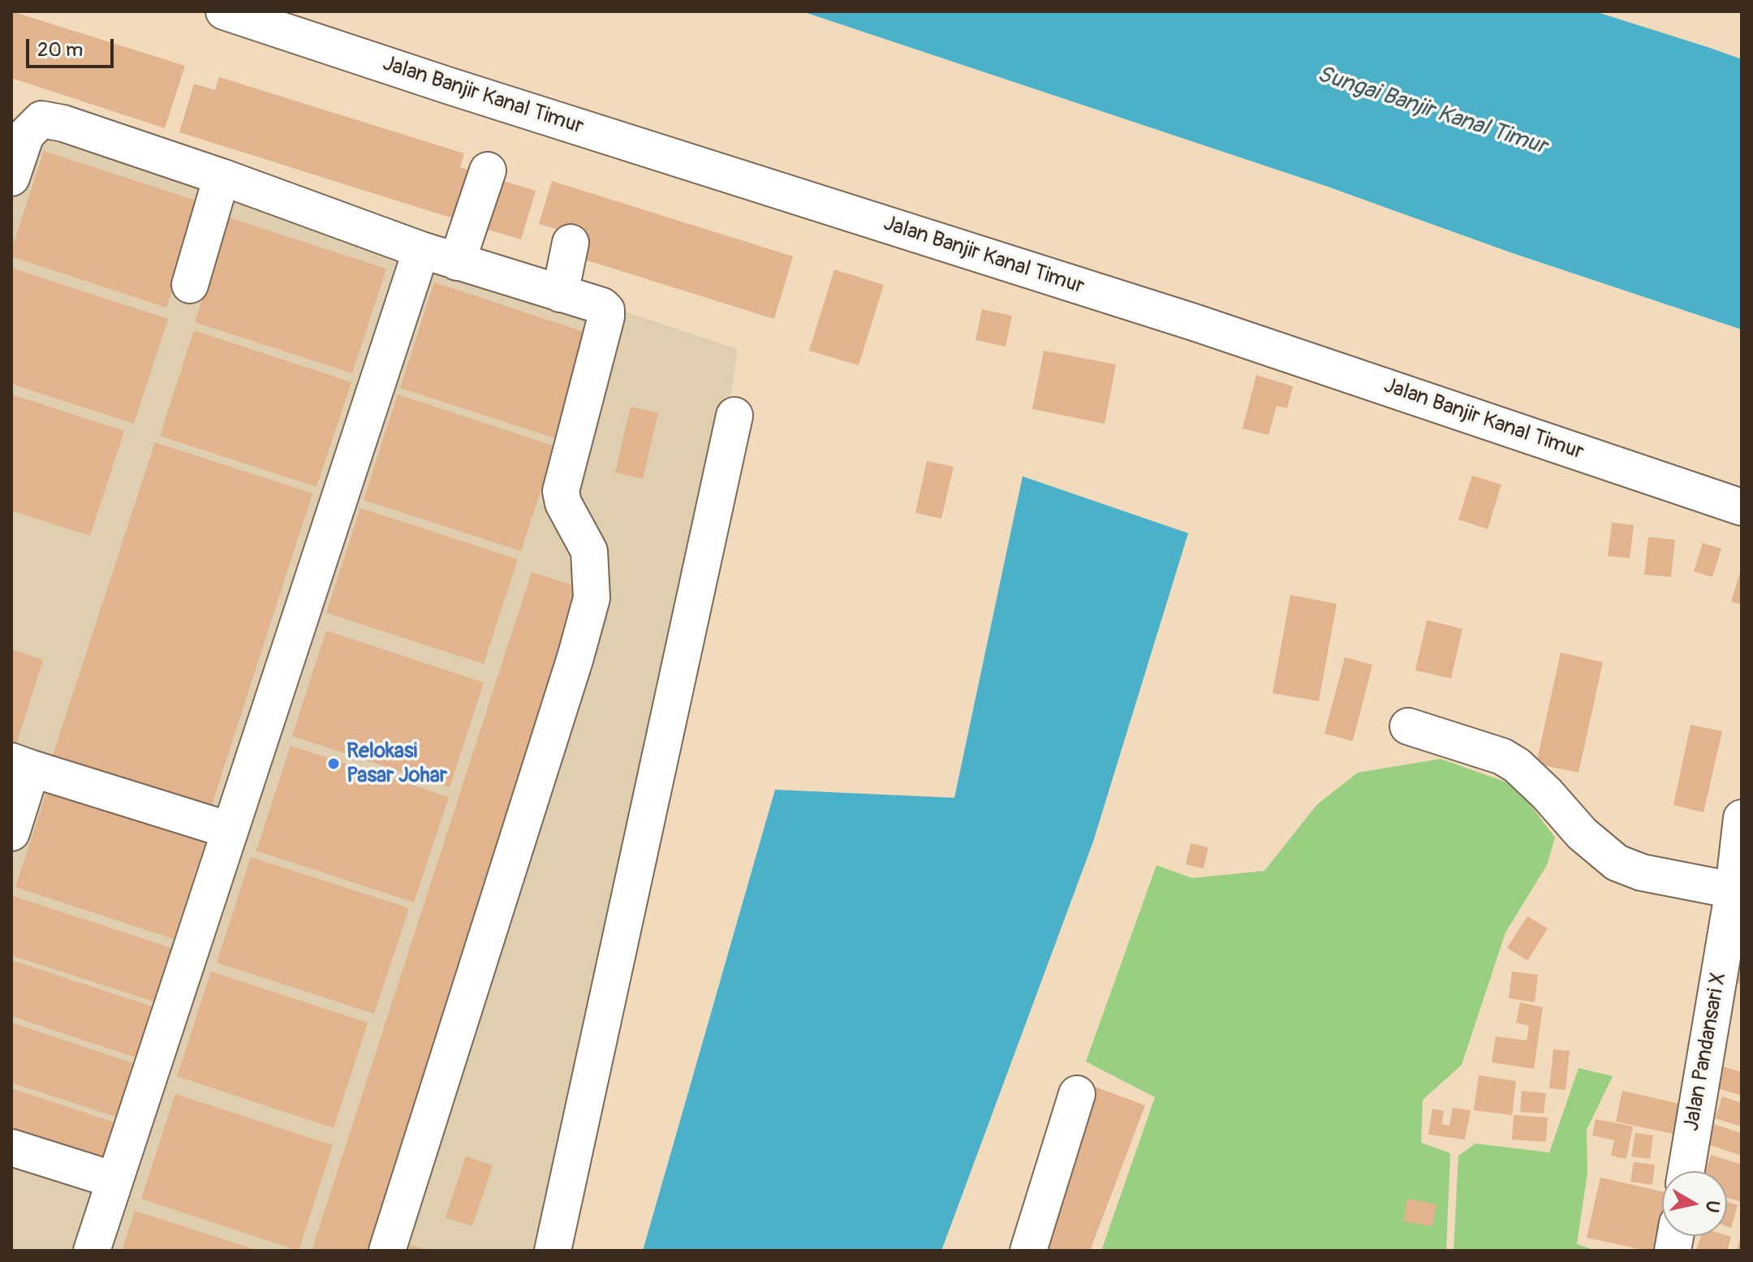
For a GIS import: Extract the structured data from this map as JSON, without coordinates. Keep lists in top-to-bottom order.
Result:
{
  "streets": {
    "street": ["Jalan Banjir Kanal Timur", "Jalan Pandansari X"]
  },
  "water": ["Sungai Banjir Kanal Timur"],
  "places": ["Relokasi Pasar Johar"],
  "scale_bar": "20 m",
  "north": "right"
}
